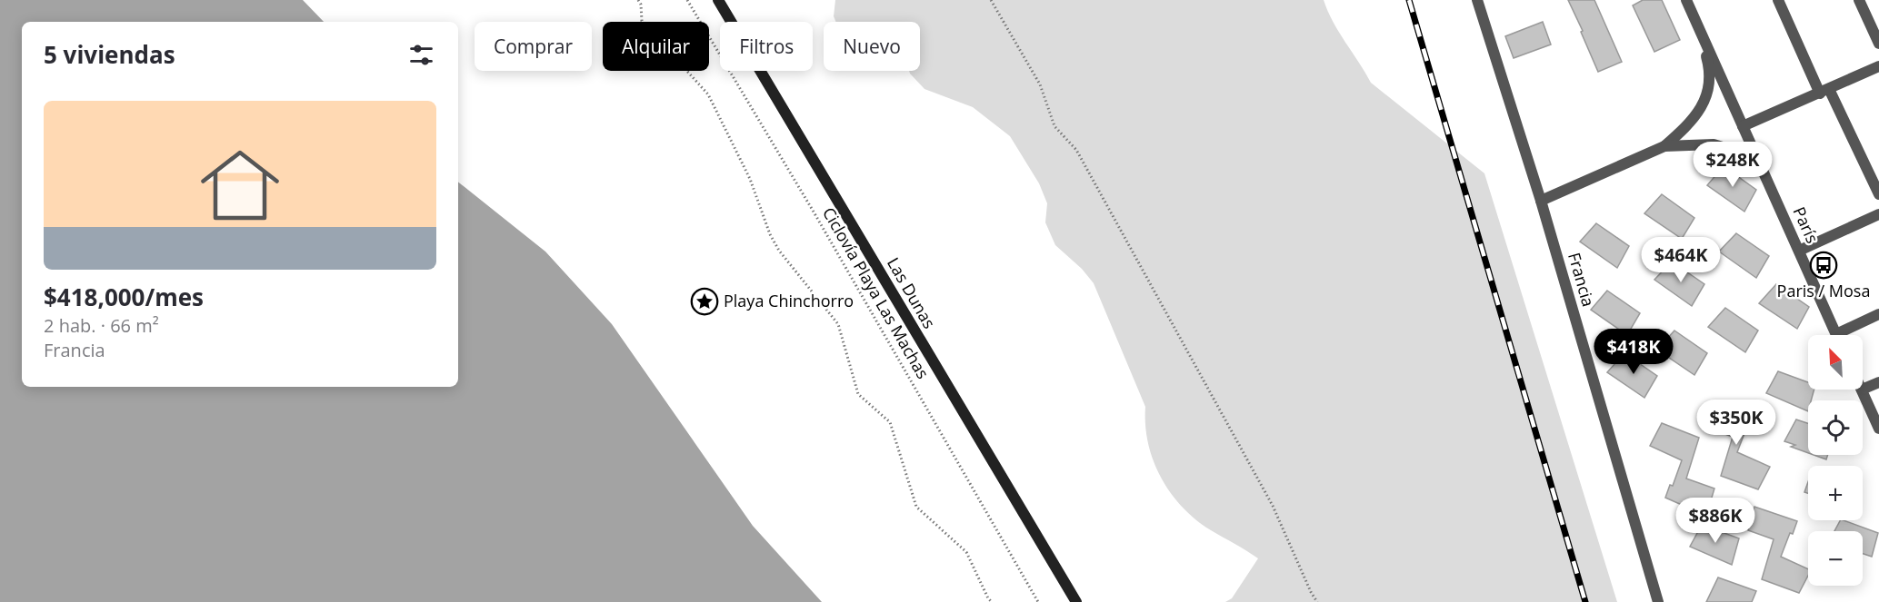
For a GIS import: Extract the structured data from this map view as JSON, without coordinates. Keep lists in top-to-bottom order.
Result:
{
  "streets": {
    "main road": ["Las Dunas"],
    "street": ["París", "Francia"],
    "path": ["Ciclovía Playa Las Machas"]
  },
  "places": {
    "bus stop": ["Paris / Mosa"],
    "place": ["Playa Chinchorro"]
  },
  "north": "top left",
  "page": {
    "chip": [
      "Comprar",
      "Alquilar",
      "Filtros",
      "Nuevo"
    ],
    "heading": "5 viviendas",
    "list": [
      {
        "name": "$418,000/mes",
        "note": "2 hab. · 66 m² · Francia"
      }
    ],
    "price": [
      "$248K",
      "$464K",
      "$418K",
      "$350K",
      "$886K"
    ],
    "map_buttons": ["+", "−"]
  }
}
